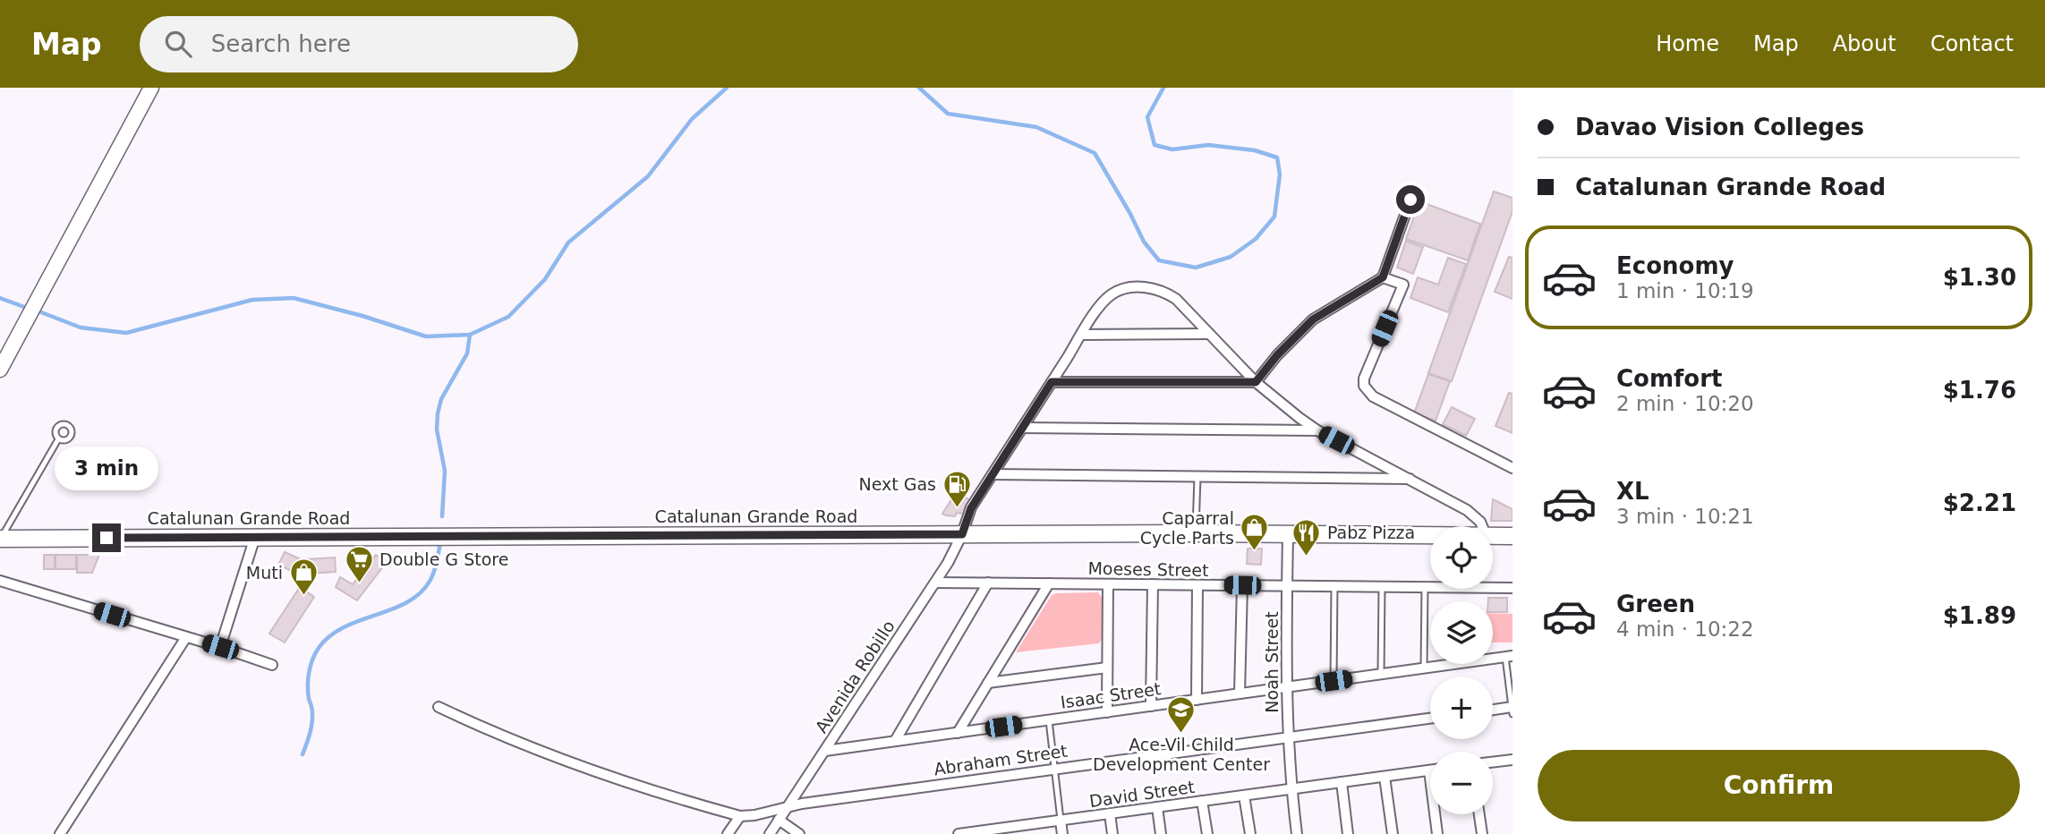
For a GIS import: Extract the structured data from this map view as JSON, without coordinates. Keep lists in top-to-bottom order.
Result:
{
  "streets": {
    "main road": ["Catalunan Grande Road"],
    "street": [
      "Moeses Street",
      "Noah Street",
      "Avenida Robillo",
      "Isaac Street",
      "Abraham Street",
      "David Street"
    ]
  },
  "crossings": [
    ["Catalunan Grande Road", "Noah Street"],
    ["Catalunan Grande Road", "Avenida Robillo"],
    ["Moeses Street", "Noah Street"],
    ["Moeses Street", "Avenida Robillo"],
    ["Noah Street", "Isaac Street"],
    ["Noah Street", "Abraham Street"],
    ["Noah Street", "David Street"],
    ["Avenida Robillo", "Isaac Street"],
    ["Avenida Robillo", "Abraham Street"]
  ],
  "places": {
    "fuel station": ["Next Gas"],
    "shop": ["Caparral Cycle Parts", "Muti"],
    "restaurant": ["Pabz Pizza"],
    "supermarket": ["Double G Store"],
    "school or university": ["Ace-Vil Child Development Center"]
  },
  "page": {
    "header": "Map",
    "search": "Search here",
    "nav": [
      "Home",
      "Map",
      "About",
      "Contact"
    ],
    "banner": ["Davao Vision Colleges", "Catalunan Grande Road"],
    "list": [
      {
        "name": "Economy",
        "note": "1 min · 10:19",
        "value": "$1.30"
      },
      {
        "name": "Comfort",
        "note": "2 min · 10:20",
        "value": "$1.76"
      },
      {
        "name": "XL",
        "note": "3 min · 10:21",
        "value": "$2.21"
      },
      {
        "name": "Green",
        "note": "4 min · 10:22",
        "value": "$1.89"
      }
    ],
    "bubble": "3 min",
    "map_buttons": ["+", "−"],
    "buttons": "Confirm"
  }
}
